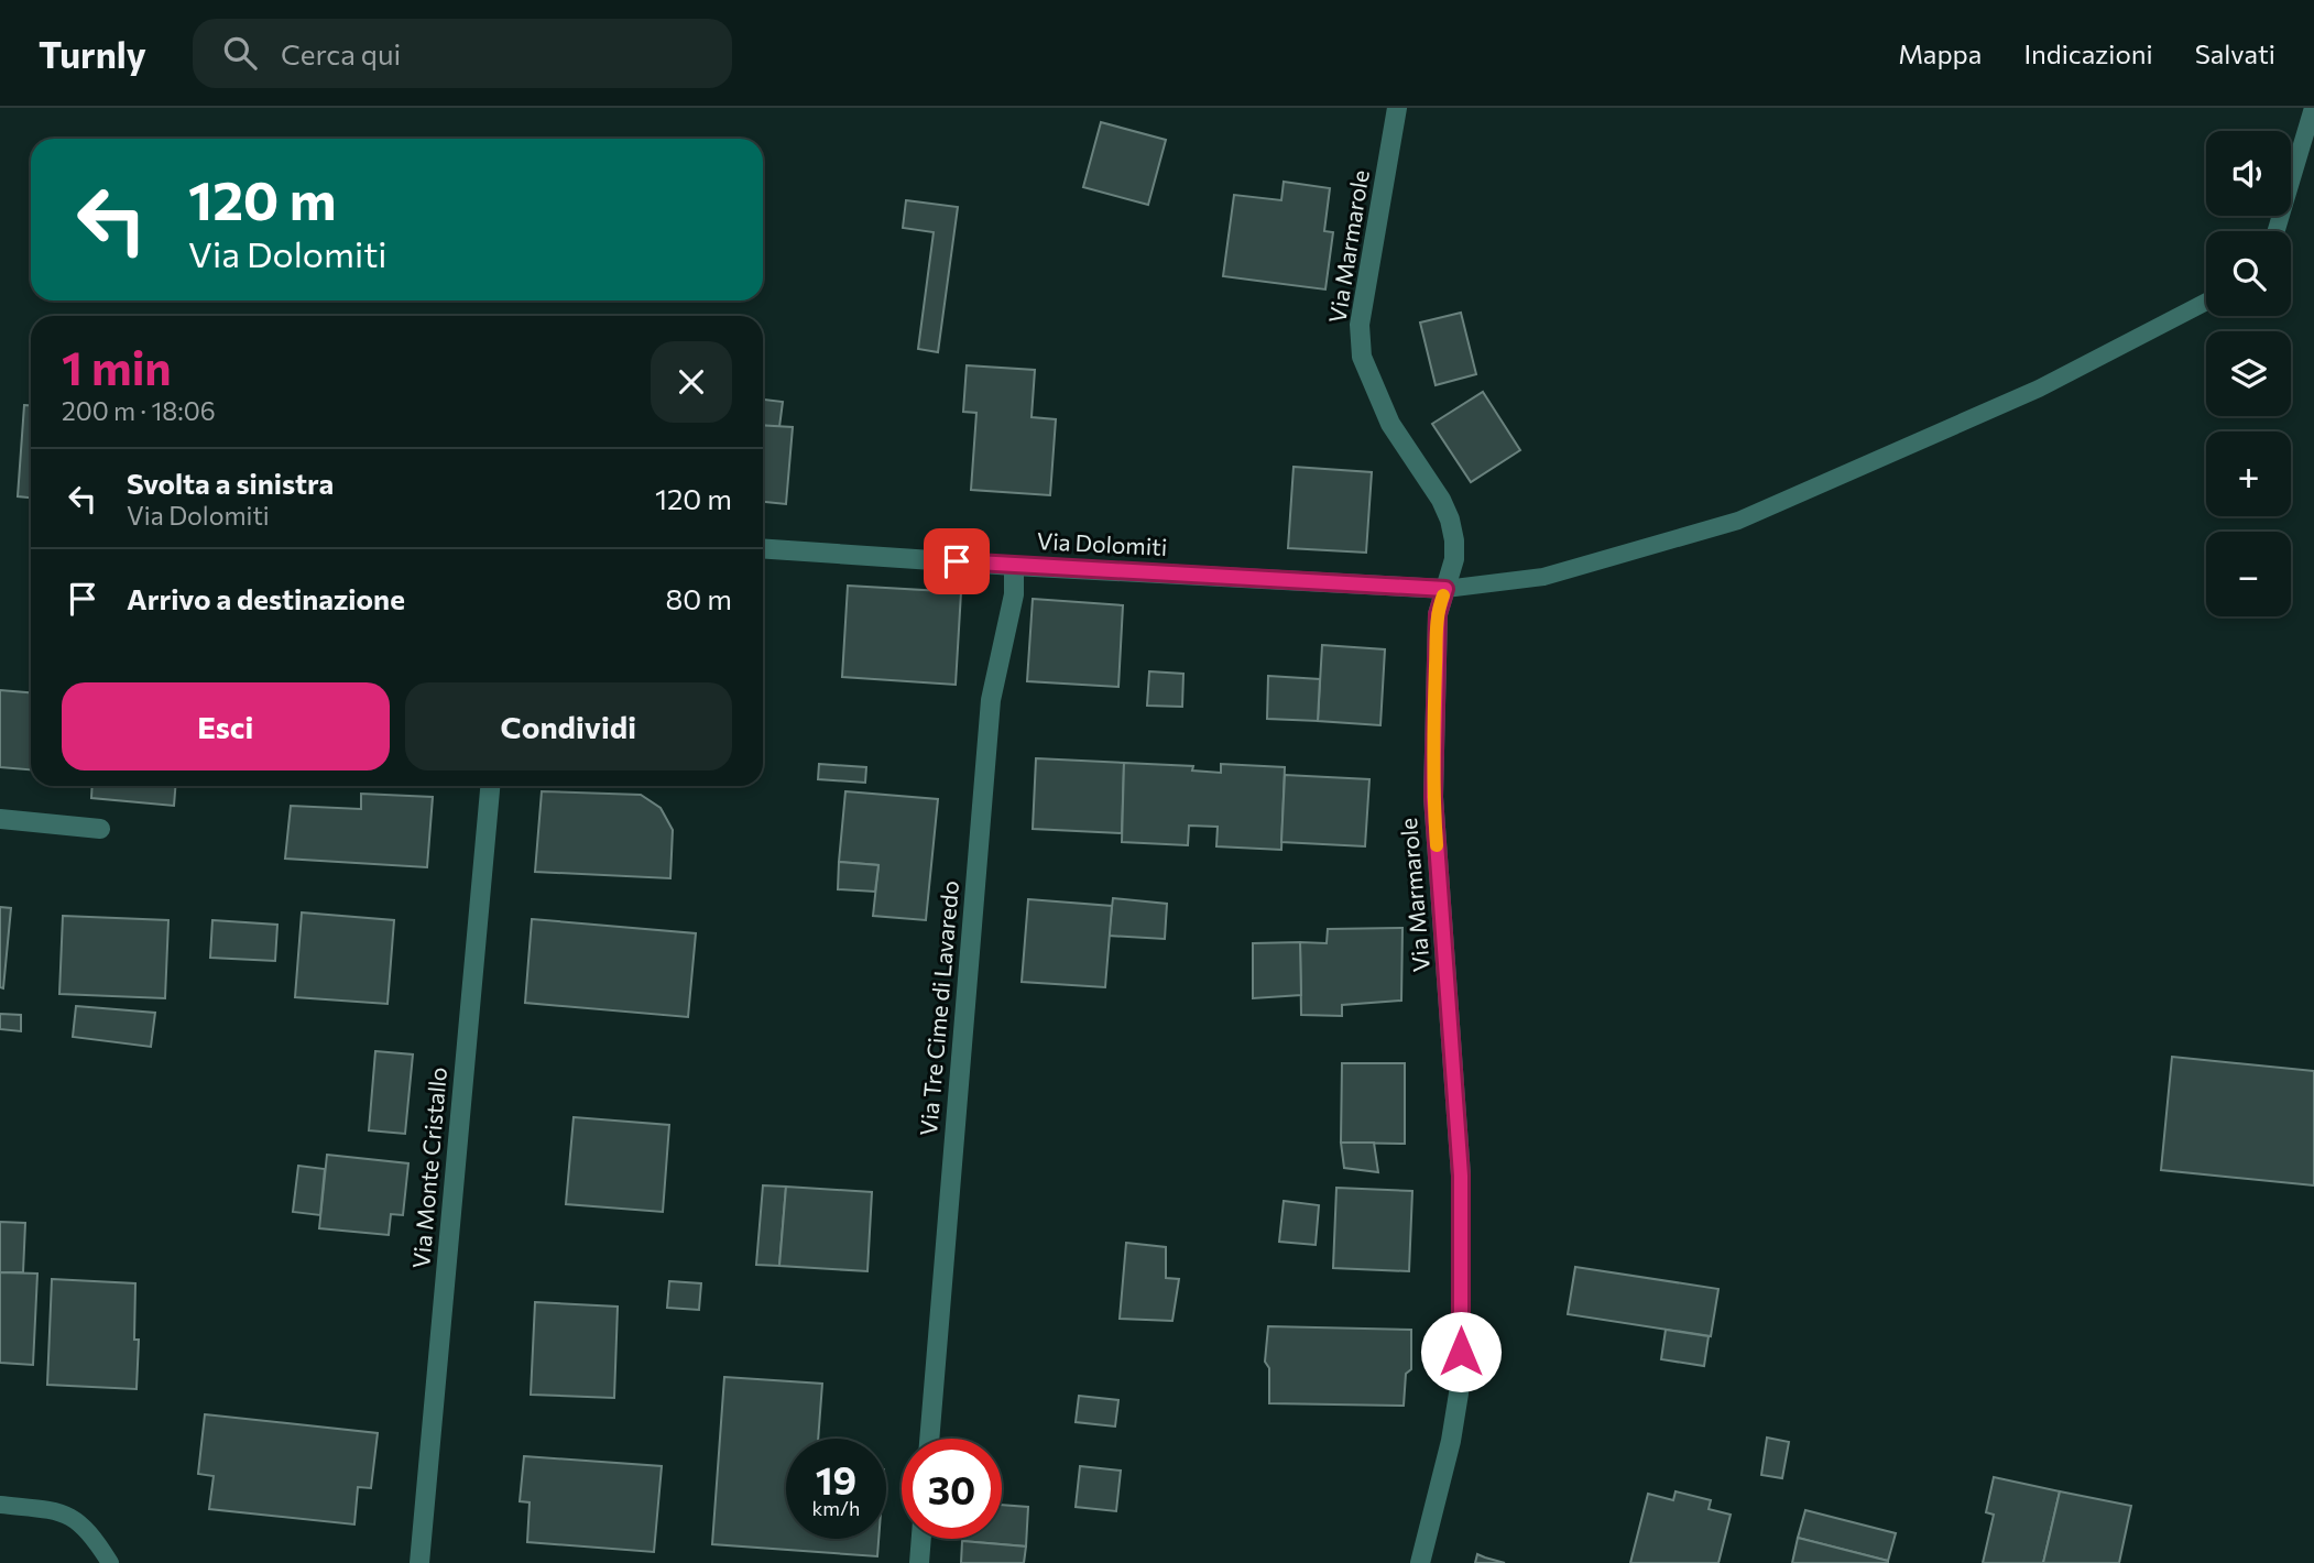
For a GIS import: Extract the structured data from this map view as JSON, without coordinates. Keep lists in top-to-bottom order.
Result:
{
  "streets": {
    "street": [
      "Via Marmarole",
      "Via Dolomiti",
      "Via Tre Cime di Lavaredo",
      "Via Monte Cristallo"
    ]
  },
  "crossings": [
    ["Via Marmarole", "Via Dolomiti"],
    ["Via Dolomiti", "Via Tre Cime di Lavaredo"]
  ],
  "page": {
    "header": "Turnly",
    "search": "Cerca qui",
    "nav": ["Mappa", "Indicazioni", "Salvati"],
    "map_buttons": ["+", "−"],
    "turn": ["120 m", "Via Dolomiti"],
    "heading": ["1 min", "200 m · 18:06"],
    "list": [
      {
        "name": "Svolta a sinistra",
        "note": "Via Dolomiti",
        "value": "120 m"
      },
      {
        "name": "Arrivo a destinazione",
        "value": "80 m"
      }
    ],
    "buttons": ["Esci", "Condividi"],
    "speed": "19 km/h",
    "limit": "30"
  }
}
